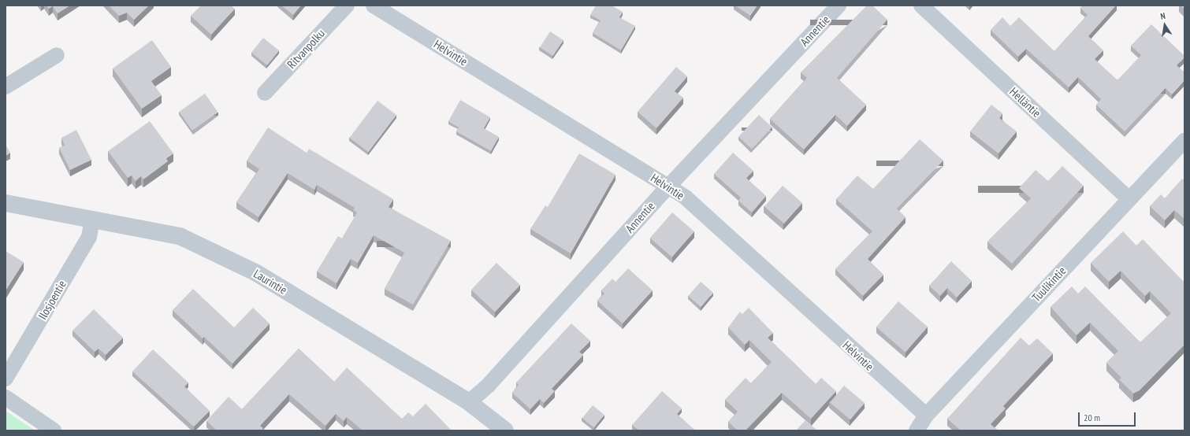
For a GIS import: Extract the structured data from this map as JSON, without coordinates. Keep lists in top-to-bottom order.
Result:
{
  "streets": {
    "street": [
      "Annentie",
      "Ritvanpolku",
      "Helvintie",
      "Helläntie",
      "Laurintie",
      "Tuulikintie",
      "Ilosjoentie"
    ]
  },
  "crossings": [
    ["Annentie", "Helvintie"],
    ["Annentie", "Laurintie"],
    ["Helvintie", "Tuulikintie"],
    ["Helläntie", "Tuulikintie"],
    ["Laurintie", "Ilosjoentie"]
  ],
  "scale_bar": "20 m",
  "north": "top"
}
